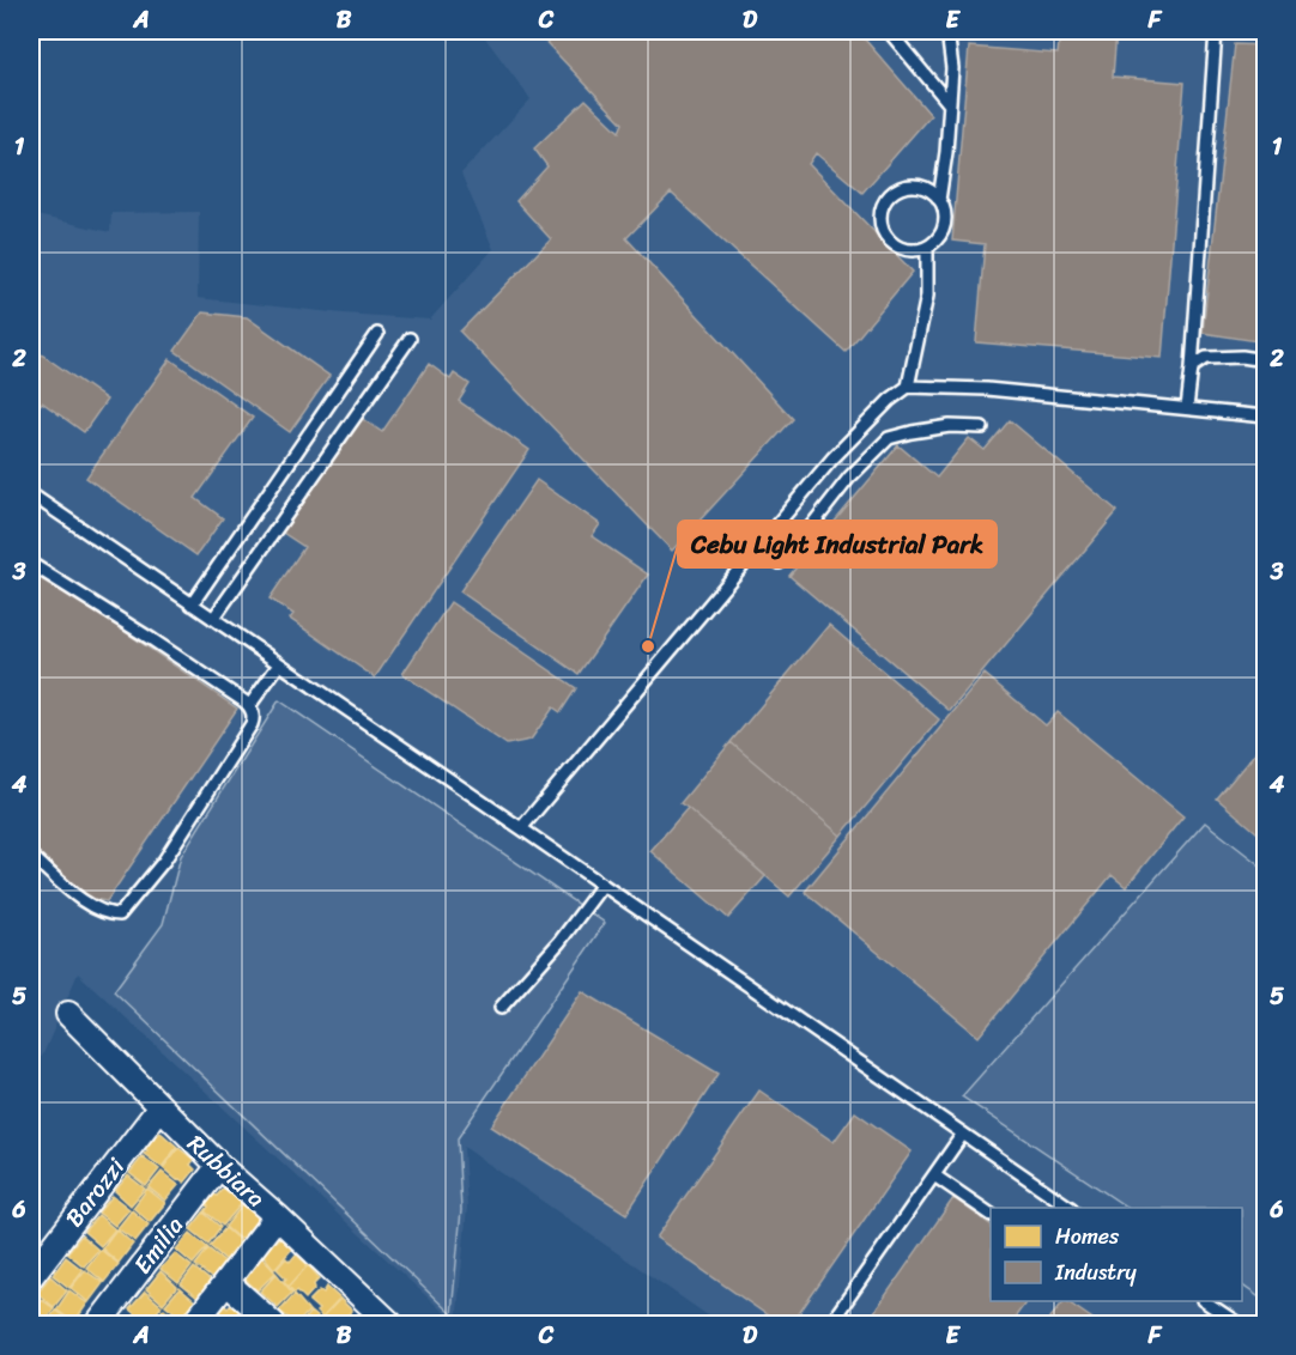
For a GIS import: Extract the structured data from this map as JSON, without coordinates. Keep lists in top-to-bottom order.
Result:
{
  "streets": {
    "street": ["Rubbiara", "Barozzi", "Emilia"]
  },
  "crossings": [
    ["Rubbiara", "Barozzi"],
    ["Rubbiara", "Emilia"]
  ],
  "places": ["Cebu Light Industrial Park"],
  "legend": ["Homes", "Industry"],
  "grid": {
    "columns": [
      "A",
      "B",
      "C",
      "D",
      "E",
      "F"
    ],
    "rows": [
      "1",
      "2",
      "3",
      "4",
      "5",
      "6"
    ]
  }
}
